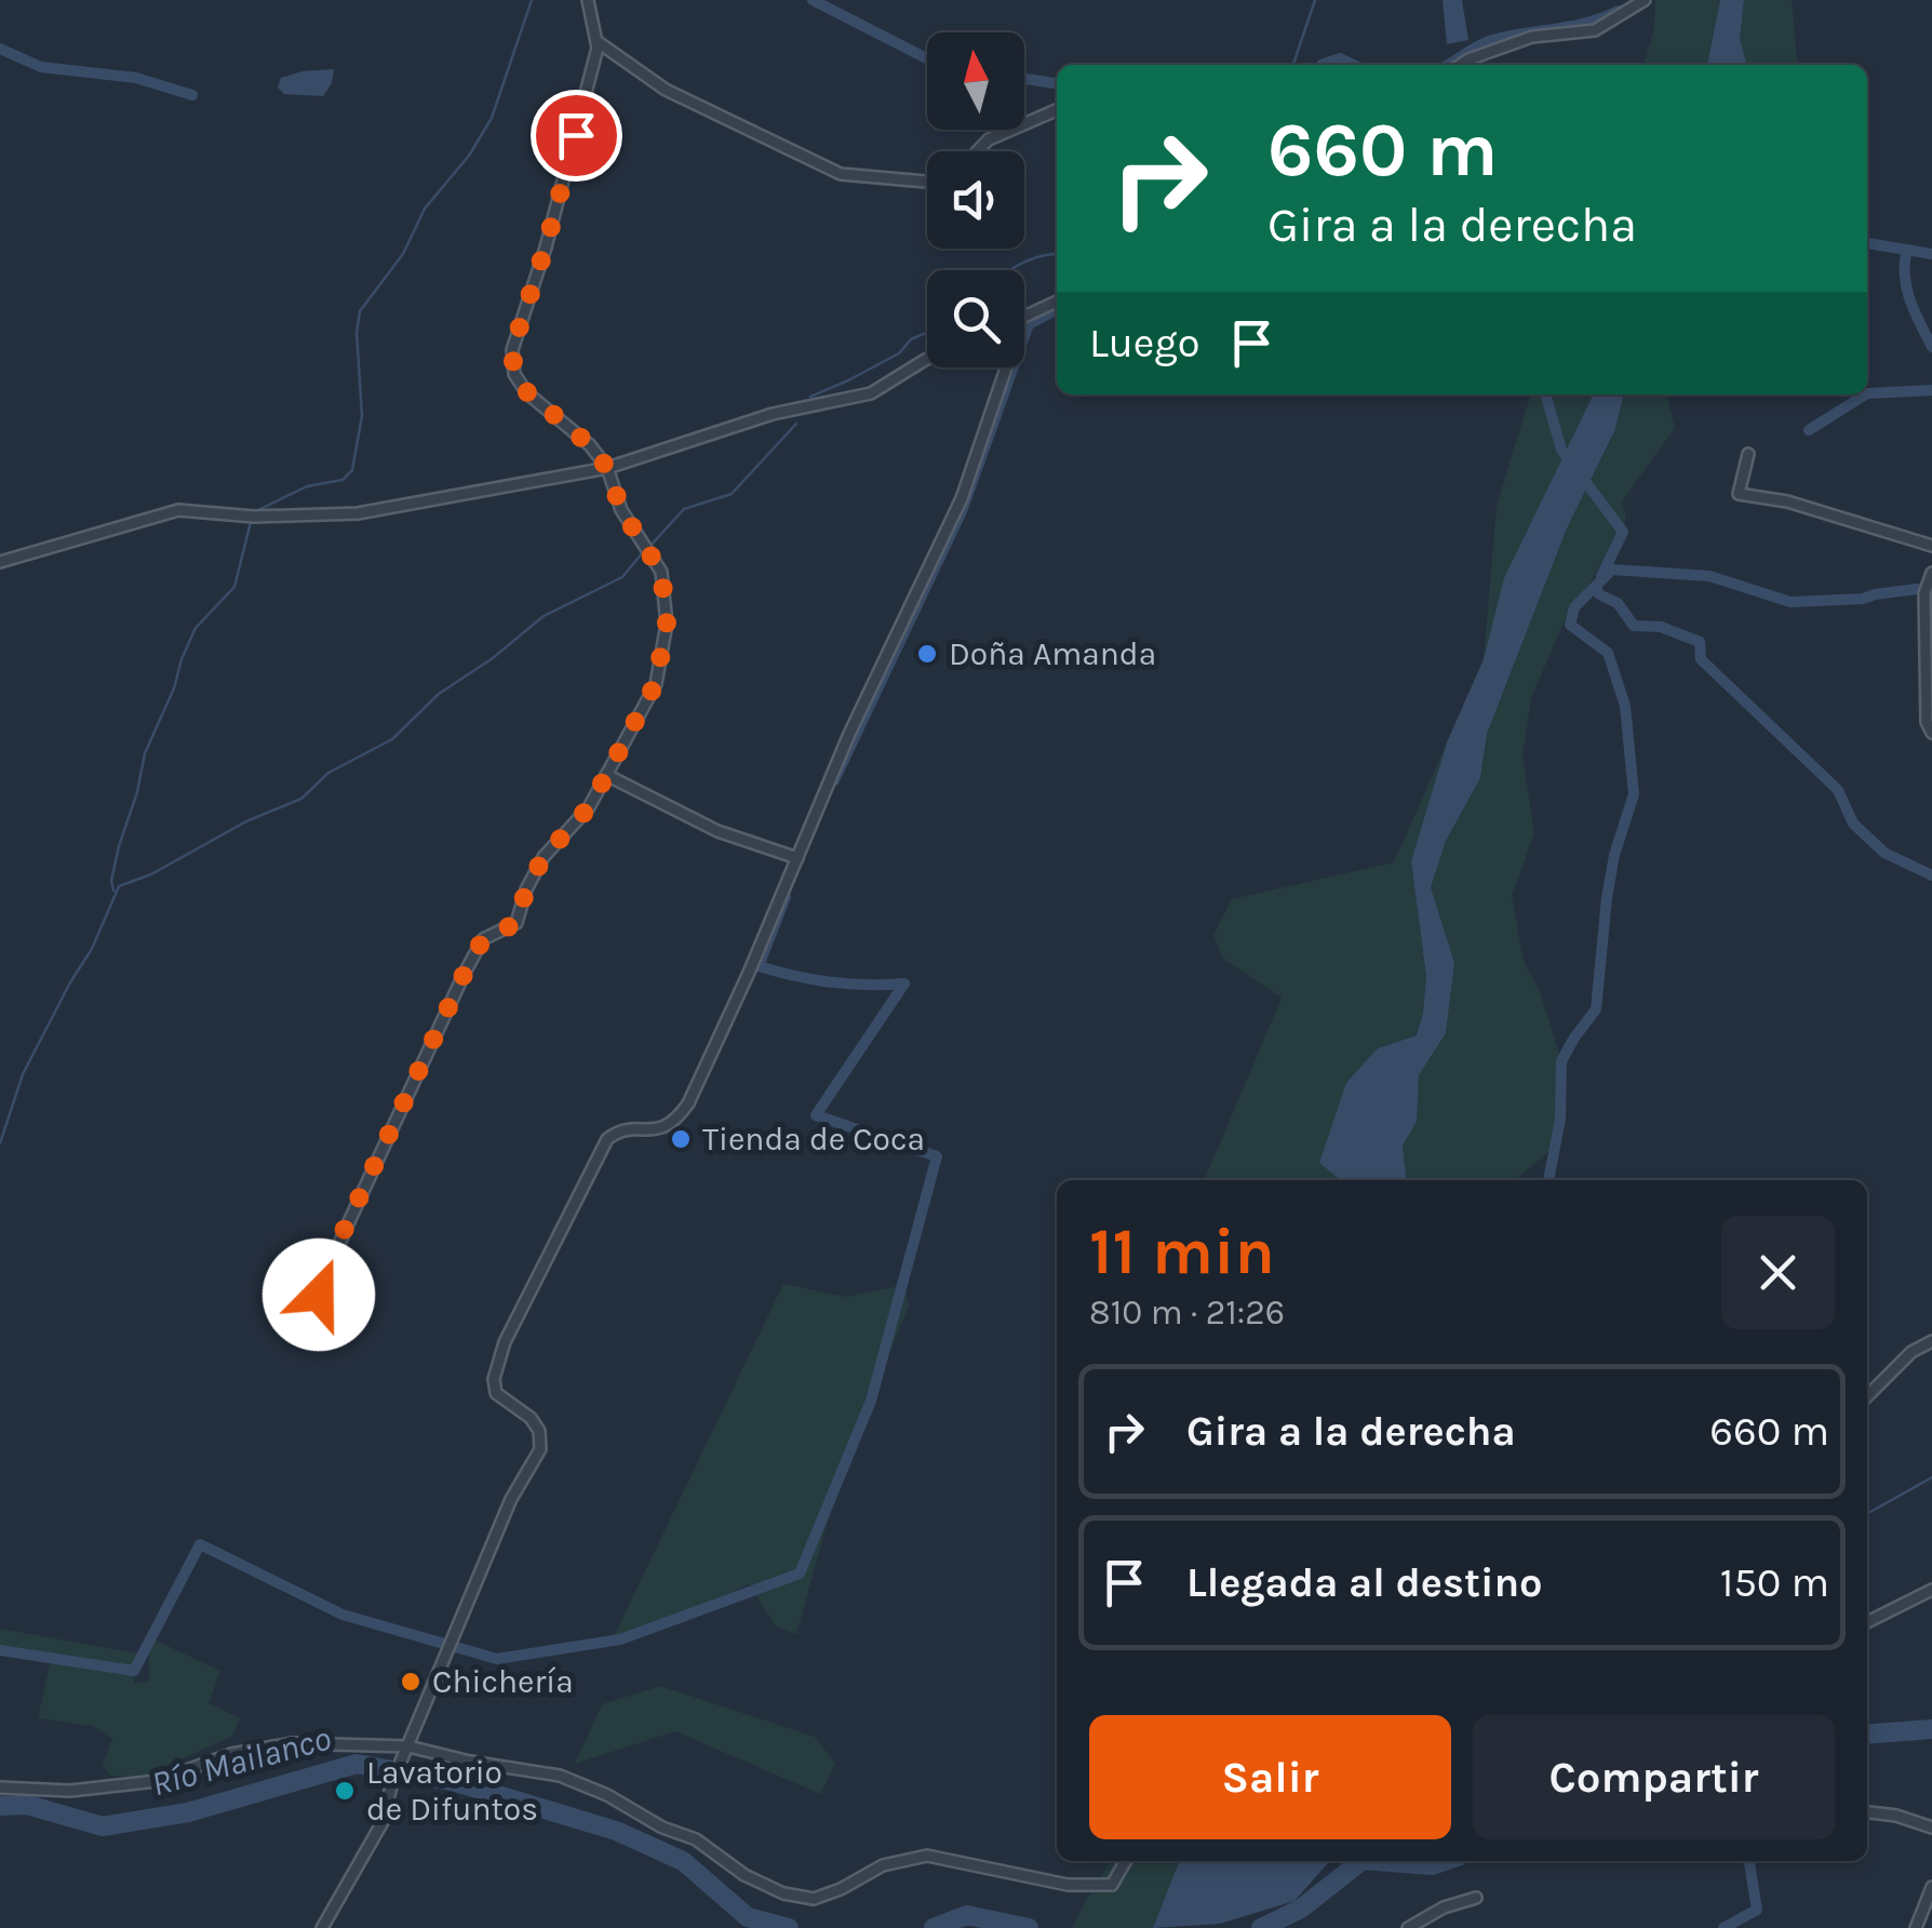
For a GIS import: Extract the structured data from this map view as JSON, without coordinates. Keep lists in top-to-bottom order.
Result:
{
  "water": ["Río Mailanco"],
  "places": [
    "Doña Amanda",
    "Tienda de Coca",
    "Chichería",
    "Lavatorio de Difuntos"
  ],
  "north": "top",
  "page": {
    "turn": ["660 m", "Gira a la derecha"],
    "then": "Luego",
    "heading": ["11 min", "810 m · 21:26"],
    "list": [
      {
        "name": "Gira a la derecha",
        "value": "660 m"
      },
      {
        "name": "Llegada al destino",
        "value": "150 m"
      }
    ],
    "buttons": ["Salir", "Compartir"]
  }
}
